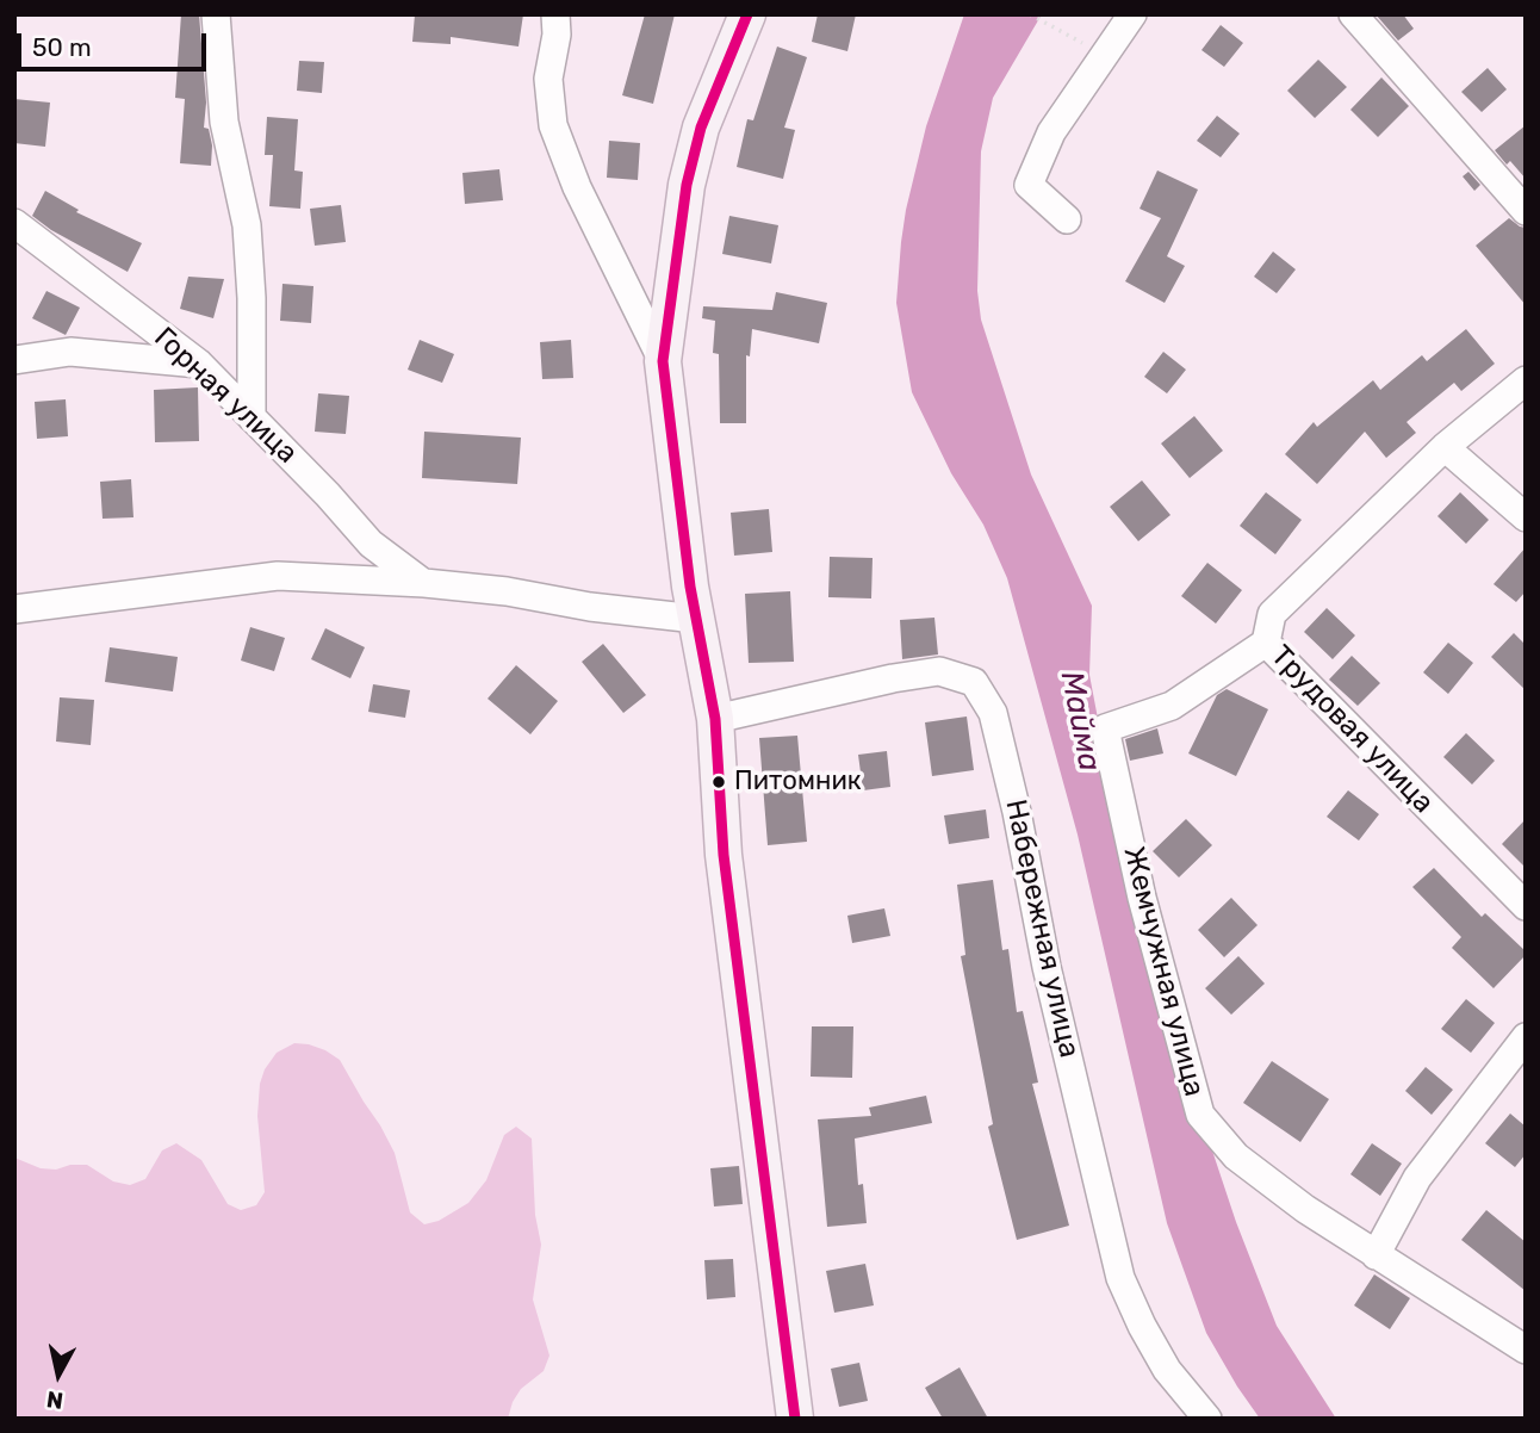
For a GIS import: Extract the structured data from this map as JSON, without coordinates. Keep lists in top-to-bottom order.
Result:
{
  "streets": {
    "street": [
      "Горная улица",
      "Трудовая улица",
      "Набережная улица",
      "Жемчужная улица"
    ]
  },
  "crossings": [
    ["Трудовая улица", "Жемчужная улица"]
  ],
  "water": ["Майма"],
  "places": ["Питомник"],
  "scale_bar": "50 m",
  "north": "bottom"
}
